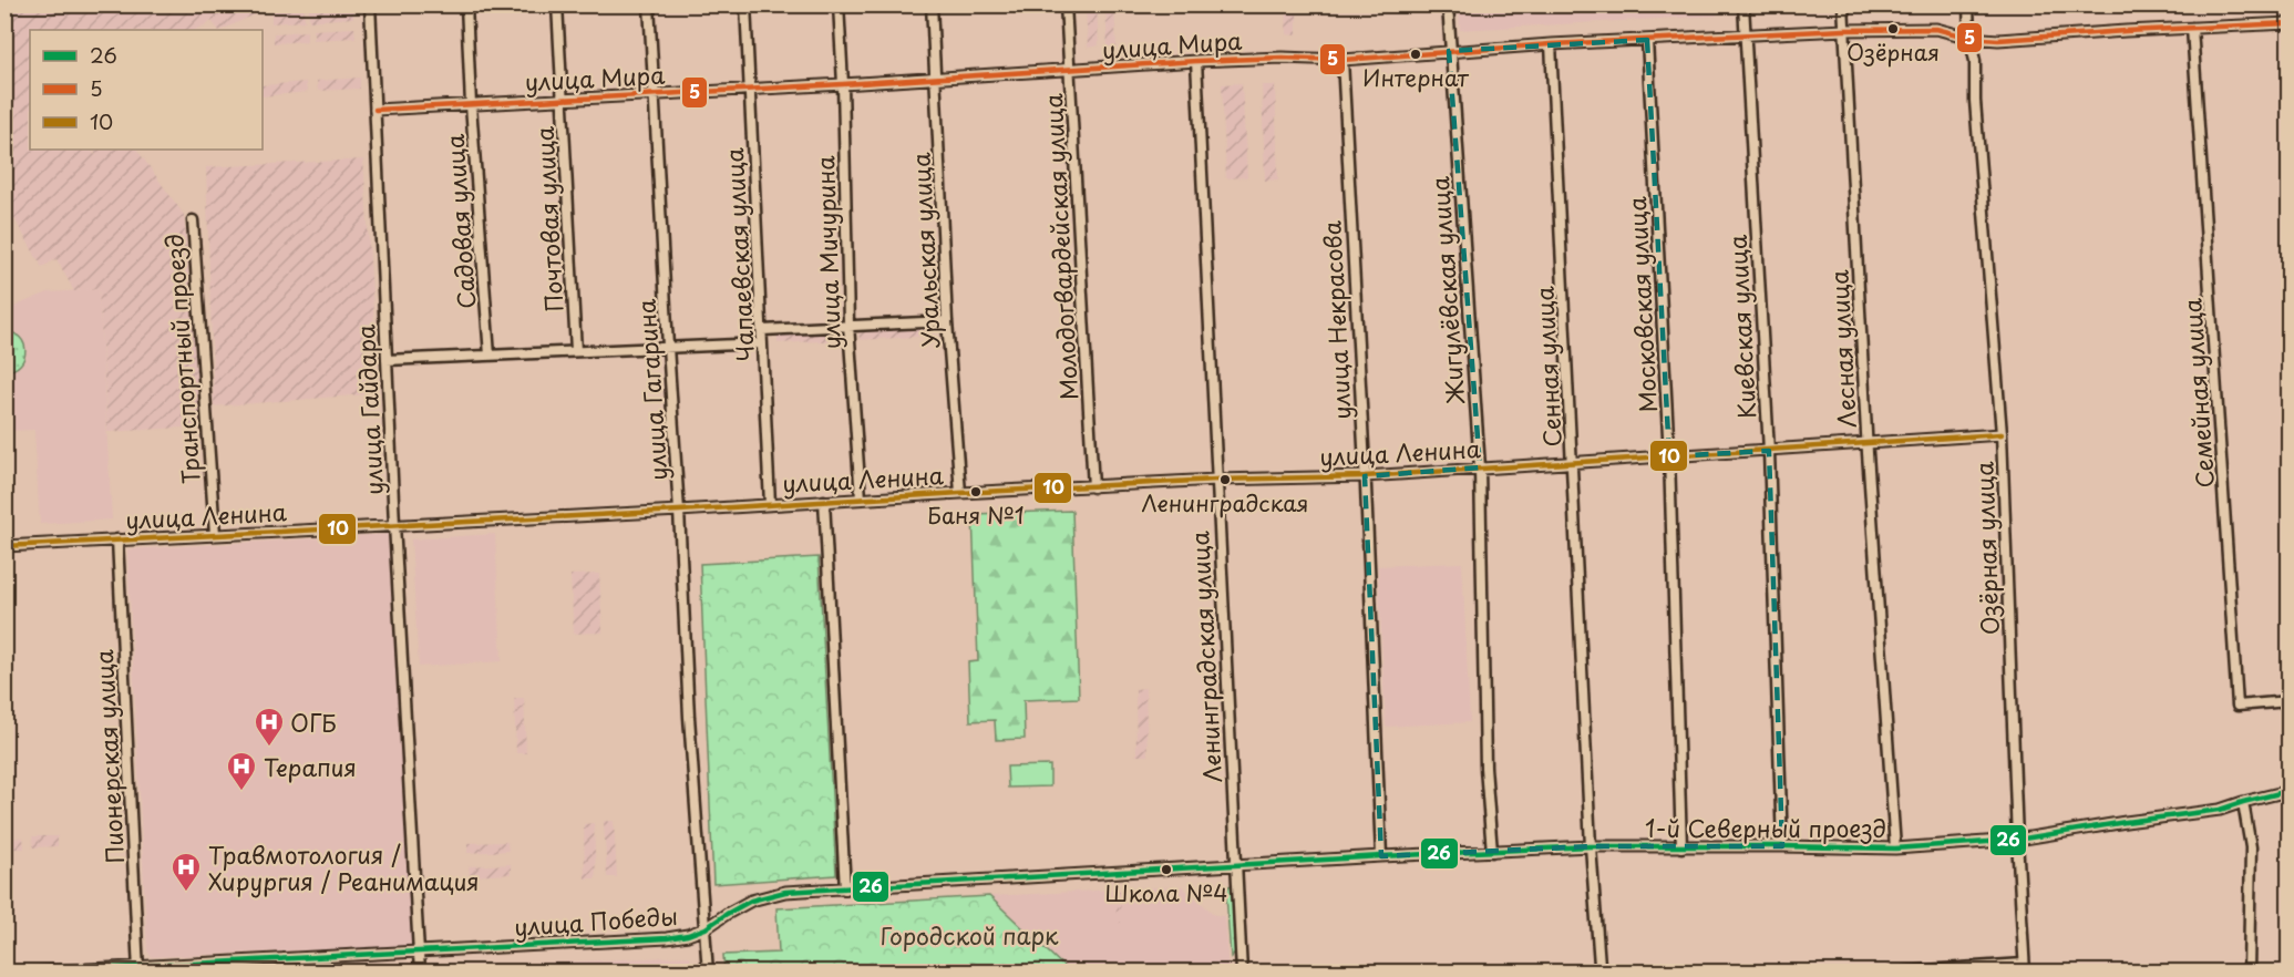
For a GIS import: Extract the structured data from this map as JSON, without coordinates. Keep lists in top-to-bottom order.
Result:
{
  "streets": {
    "street": [
      "улица Мира",
      "Почтовая улица",
      "Садовая улица",
      "Молодогвардейская улица",
      "Уральская улица",
      "улица Мичурина",
      "Чапаевская улица",
      "Жигулёвская улица",
      "Московская улица",
      "улица Некрасова",
      "Киевская улица",
      "Лесная улица",
      "Транспортный проезд",
      "Сенная улица",
      "улица Гагарина",
      "Семейная улица",
      "улица Гайдара",
      "улица Ленина",
      "Озёрная улица",
      "Ленинградская улица",
      "Пионерская улица",
      "1-й Северный проезд",
      "улица Победы"
    ]
  },
  "crossings": [
    ["улица Мира", "Почтовая улица"],
    ["улица Мира", "Садовая улица"],
    ["улица Мира", "Молодогвардейская улица"],
    ["улица Мира", "Уральская улица"],
    ["улица Мира", "улица Мичурина"],
    ["улица Мира", "Чапаевская улица"],
    ["улица Мира", "Жигулёвская улица"],
    ["улица Мира", "Московская улица"],
    ["улица Мира", "улица Некрасова"],
    ["улица Мира", "Киевская улица"],
    ["улица Мира", "Лесная улица"],
    ["улица Мира", "Сенная улица"],
    ["улица Мира", "улица Гагарина"],
    ["улица Мира", "Семейная улица"],
    ["улица Мира", "улица Гайдара"],
    ["улица Мира", "Озёрная улица"],
    ["улица Мира", "Ленинградская улица"],
    ["Молодогвардейская улица", "улица Ленина"],
    ["Уральская улица", "улица Ленина"],
    ["улица Мичурина", "улица Ленина"],
    ["Чапаевская улица", "улица Ленина"],
    ["Жигулёвская улица", "улица Ленина"],
    ["Жигулёвская улица", "1-й Северный проезд"],
    ["Московская улица", "улица Ленина"],
    ["Московская улица", "1-й Северный проезд"],
    ["улица Некрасова", "улица Ленина"],
    ["улица Некрасова", "1-й Северный проезд"],
    ["Киевская улица", "улица Ленина"],
    ["Киевская улица", "1-й Северный проезд"],
    ["Лесная улица", "улица Ленина"],
    ["Лесная улица", "1-й Северный проезд"],
    ["Транспортный проезд", "улица Ленина"],
    ["Сенная улица", "улица Ленина"],
    ["Сенная улица", "1-й Северный проезд"],
    ["улица Гагарина", "улица Ленина"],
    ["улица Гагарина", "улица Победы"],
    ["улица Гайдара", "улица Ленина"],
    ["улица Гайдара", "улица Победы"],
    ["улица Ленина", "Озёрная улица"],
    ["улица Ленина", "Ленинградская улица"],
    ["улица Ленина", "Пионерская улица"],
    ["Озёрная улица", "1-й Северный проезд"],
    ["Ленинградская улица", "1-й Северный проезд"],
    ["Ленинградская улица", "улица Победы"],
    ["Пионерская улица", "улица Победы"],
    ["1-й Северный проезд", "улица Победы"]
  ],
  "parks": ["Городской парк"],
  "places": {
    "other": [
      "Озёрная",
      "Интернат",
      "Ленинградская",
      "Баня №1",
      "Школа №4"
    ],
    "hospital": ["ОГБ", "Терапия", "Травмотология / Хирургия / Реанимация"]
  },
  "lines": ["transit line 5", "transit line 10", "transit line 26"],
  "legend": ["26", "5", "10"]
}
